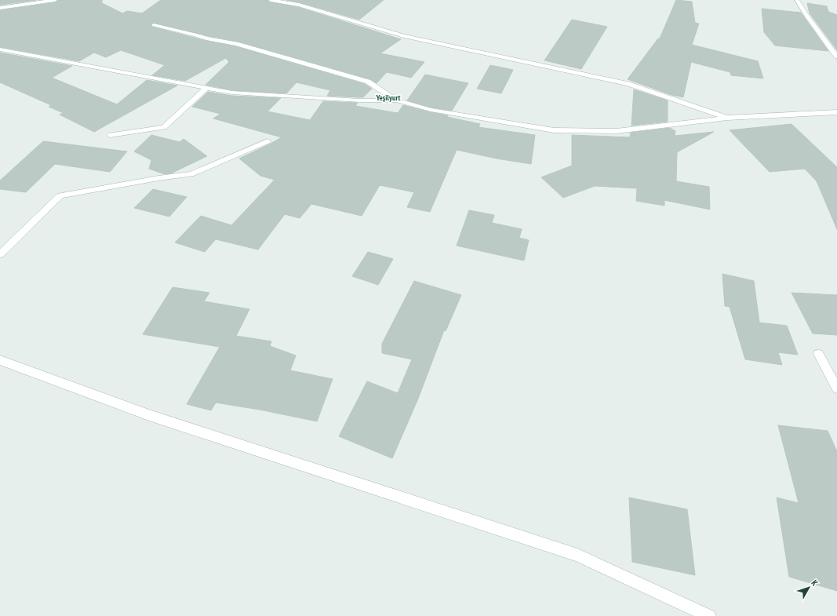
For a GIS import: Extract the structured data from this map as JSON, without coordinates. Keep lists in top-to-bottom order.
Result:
{
  "districts": ["Yeşilyurt"],
  "north": "top right"
}
